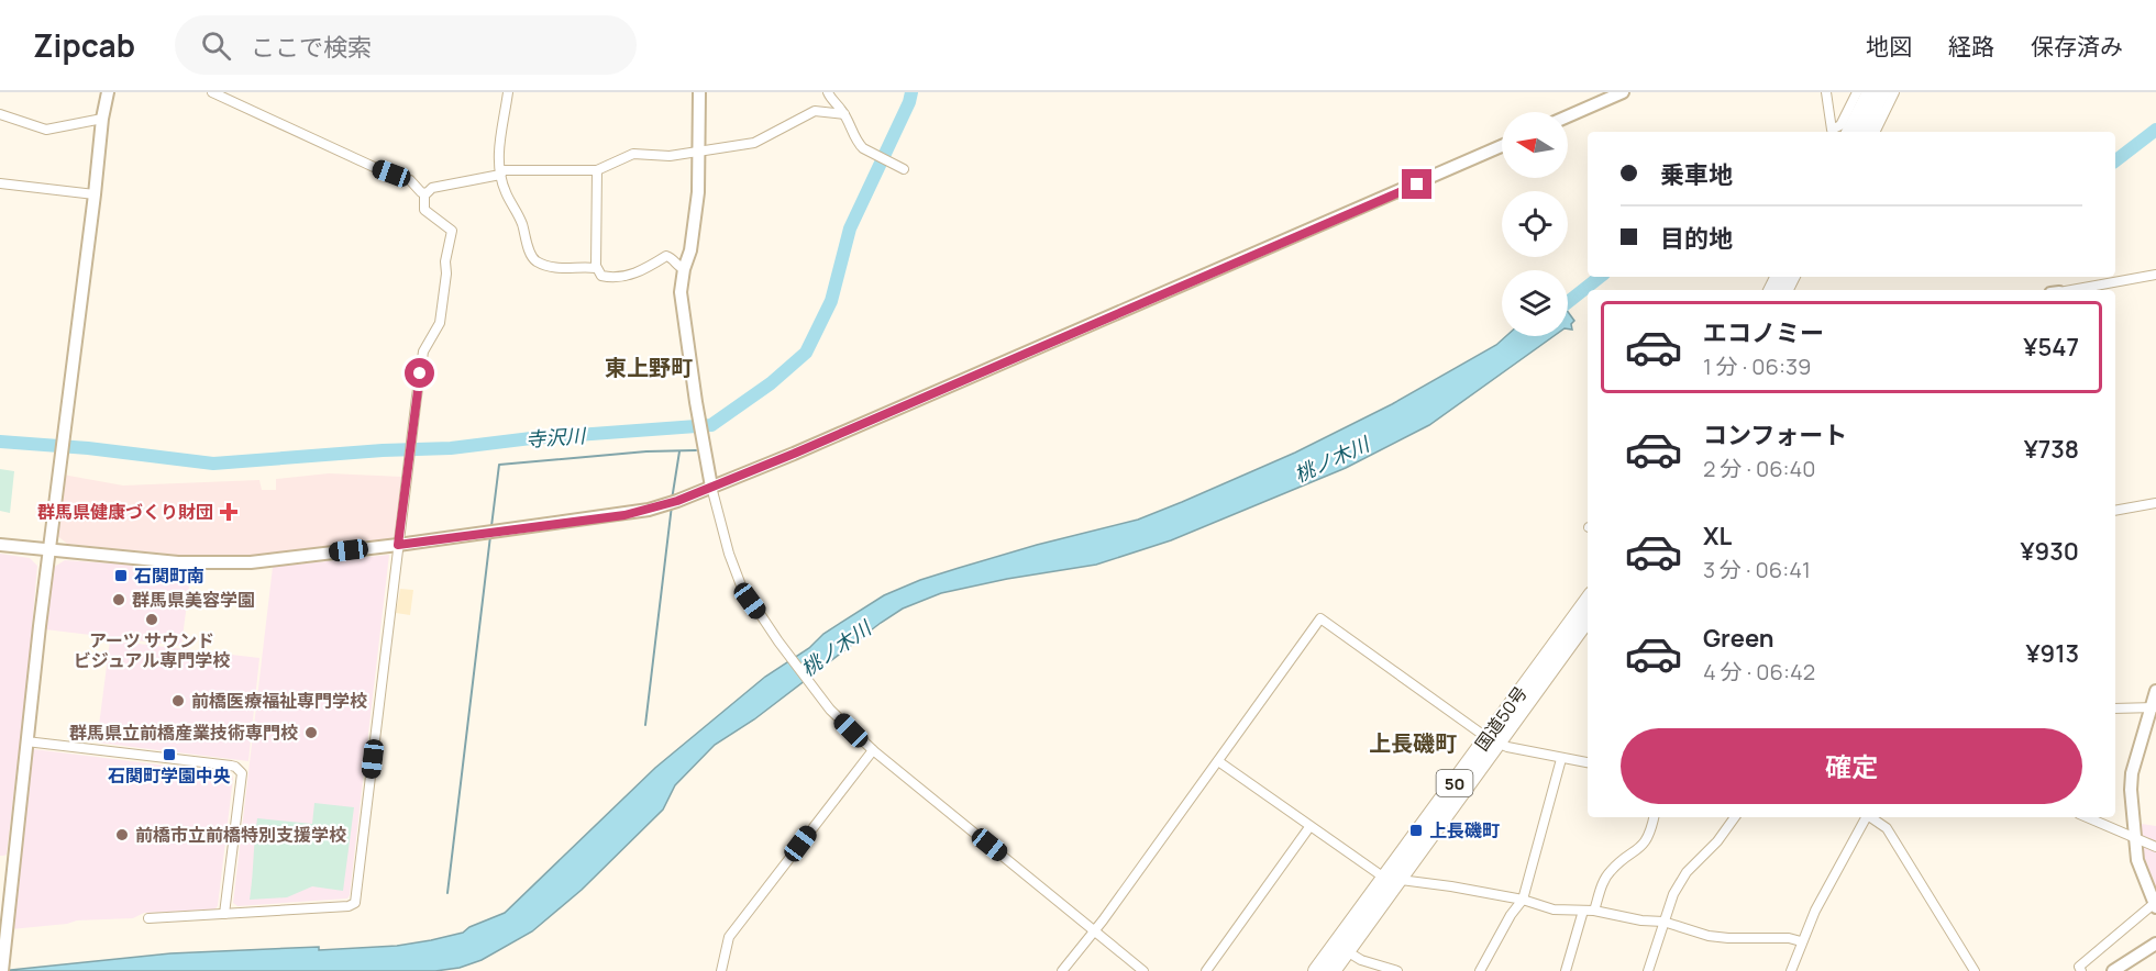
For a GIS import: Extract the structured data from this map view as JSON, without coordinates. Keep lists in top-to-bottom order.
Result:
{
  "streets": {
    "highway": ["国道50号", "50"]
  },
  "districts": ["東上野町", "上長磯町"],
  "water": ["寺沢川", "桃ノ木川"],
  "places": {
    "health": ["群馬県健康づくり財団"],
    "transit": ["石関町南", "石関町学園中央", "上長磯町"],
    "other": [
      "群馬県美容学園",
      "アーツ サウンド ビジュアル専門学校",
      "前橋医療福祉専門学校",
      "群馬県立前橋産業技術専門校",
      "前橋市立前橋特別支援学校"
    ]
  },
  "north": "left",
  "page": {
    "header": "Zipcab",
    "search": "ここで検索",
    "nav": ["地図", "経路", "保存済み"],
    "banner": ["乗車地", "目的地"],
    "list": [
      {
        "name": "エコノミー",
        "note": "1 分 · 06:39",
        "value": "¥547"
      },
      {
        "name": "コンフォート",
        "note": "2 分 · 06:40",
        "value": "¥738"
      },
      {
        "name": "XL",
        "note": "3 分 · 06:41",
        "value": "¥930"
      },
      {
        "name": "Green",
        "note": "4 分 · 06:42",
        "value": "¥913"
      }
    ],
    "buttons": "確定"
  }
}
